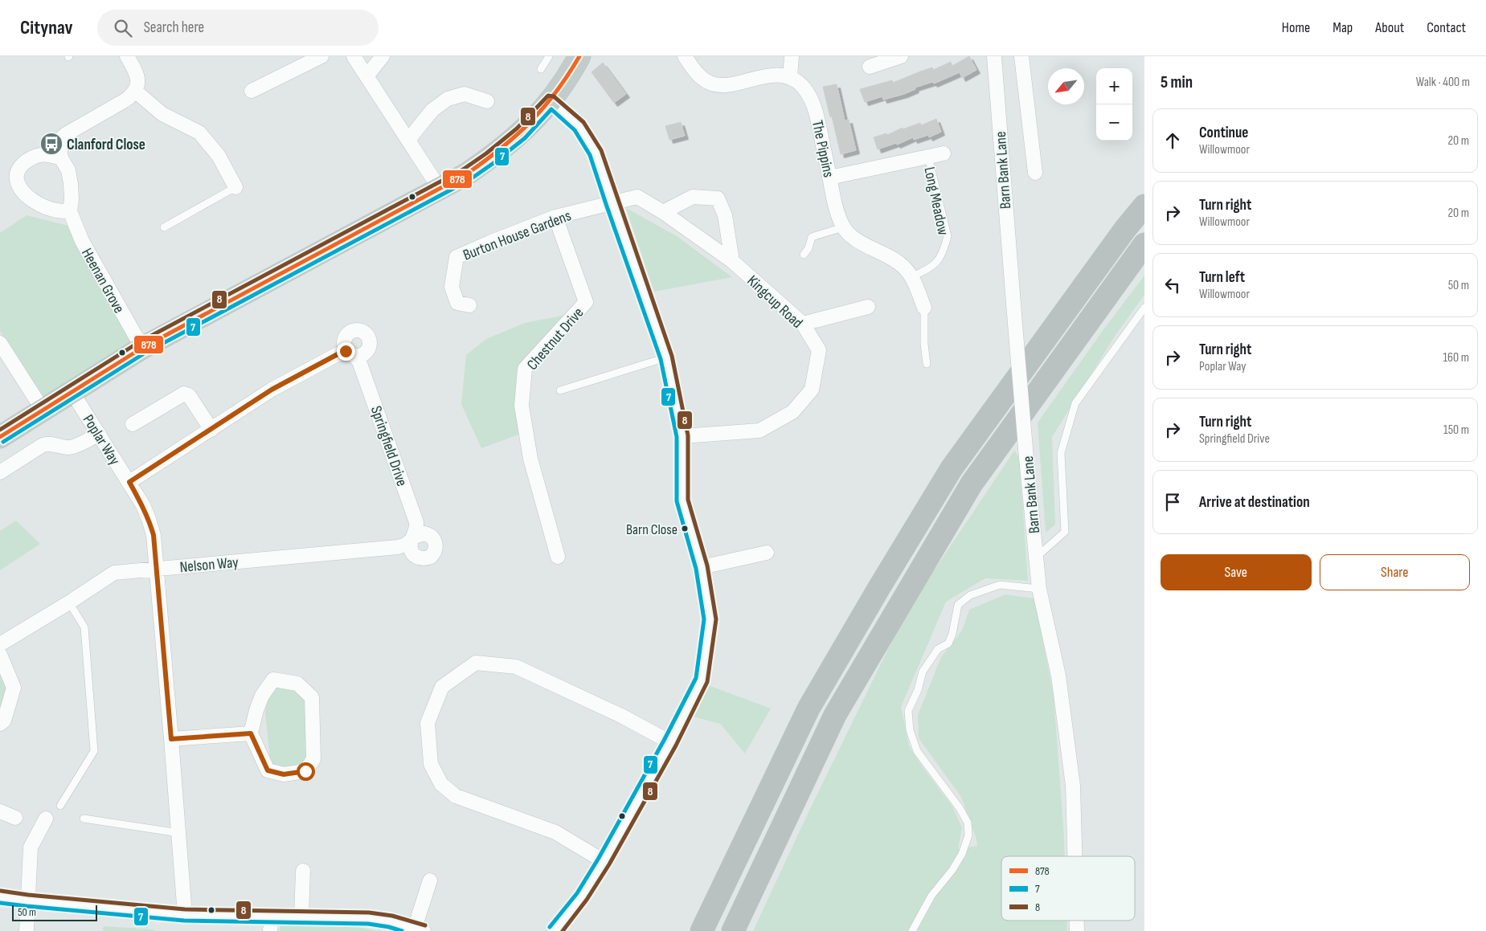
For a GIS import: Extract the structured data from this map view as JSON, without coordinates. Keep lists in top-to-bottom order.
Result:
{
  "streets": {
    "street": [
      "The Pippins",
      "Barn Bank Lane",
      "Long Meadow",
      "Burton House Gardens",
      "Heenan Grove",
      "Kingcup Road",
      "Chestnut Drive",
      "Poplar Way",
      "Springfield Drive",
      "Nelson Way"
    ]
  },
  "crossings": [
    ["The Pippins", "Long Meadow"],
    ["Burton House Gardens", "Kingcup Road"],
    ["Burton House Gardens", "Chestnut Drive"],
    ["Poplar Way", "Springfield Drive"],
    ["Poplar Way", "Nelson Way"],
    ["Springfield Drive", "Nelson Way"]
  ],
  "places": {
    "bus stop": ["Clanford Close"],
    "other": ["Barn Close"]
  },
  "lines": ["transit line 878", "transit line 8", "transit line 7"],
  "legend": ["878", "7", "8"],
  "scale_bar": "50 m",
  "north": "bottom left",
  "page": {
    "header": "Citynav",
    "search": "Search here",
    "nav": [
      "Home",
      "Map",
      "About",
      "Contact"
    ],
    "heading": ["5 min", "Walk · 400 m"],
    "map_buttons": ["+", "−"],
    "list": [
      ["Continue", "Willowmoor", "20 m"],
      ["Turn right", "Willowmoor", "20 m"],
      ["Turn left", "Willowmoor", "50 m"],
      ["Turn right", "Poplar Way", "160 m"],
      ["Turn right", "Springfield Drive", "150 m"],
      "Arrive at destination"
    ],
    "buttons": ["Save", "Share"],
    "scale": "50 m"
  }
}
